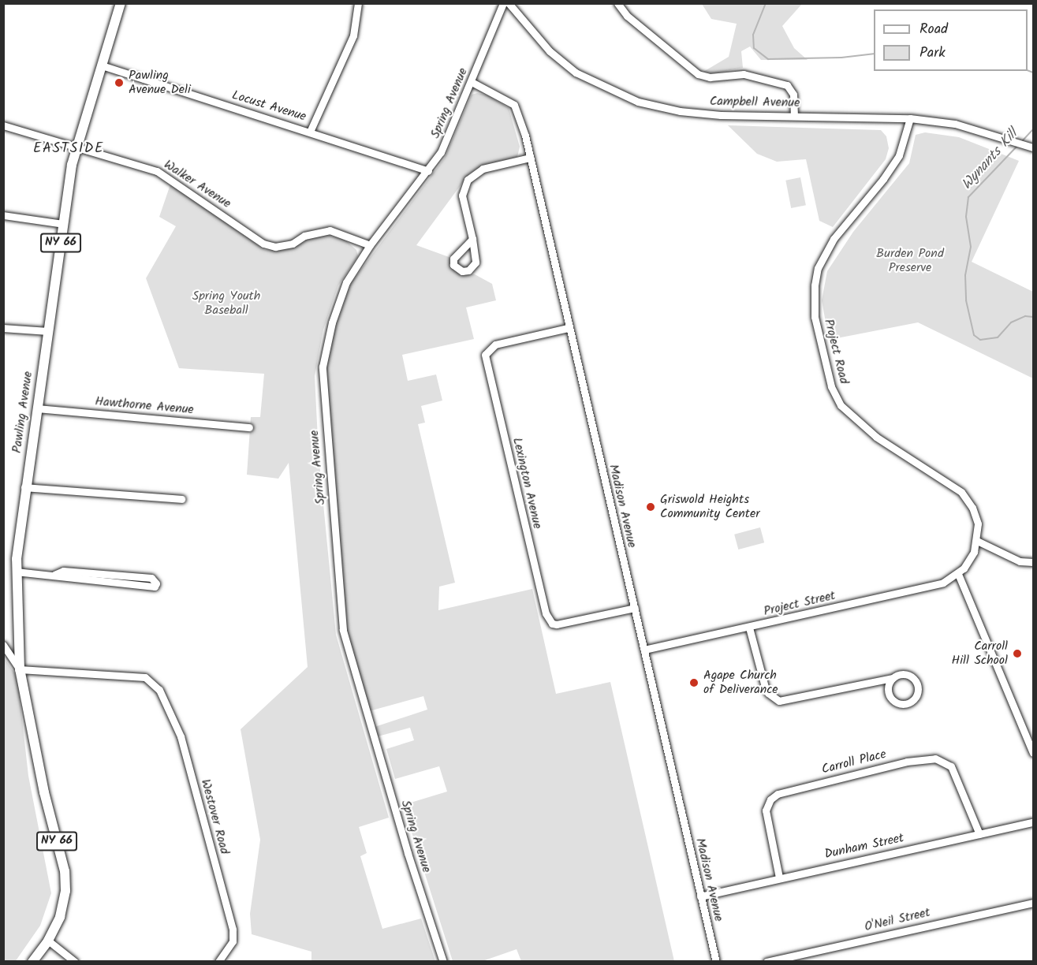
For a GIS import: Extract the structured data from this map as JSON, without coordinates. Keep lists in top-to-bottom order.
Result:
{
  "streets": {
    "main road": ["NY 66", "Pawling Avenue"],
    "street": [
      "Campbell Avenue",
      "Spring Avenue",
      "Locust Avenue",
      "Walker Avenue",
      "Project Road",
      "Hawthorne Avenue",
      "Lexington Avenue",
      "Madison Avenue",
      "Project Street",
      "Carroll Place",
      "Westover Road",
      "Dunham Street",
      "O'Neil Street"
    ]
  },
  "crossings": [
    ["Campbell Avenue", "Project Road"],
    ["Spring Avenue", "Locust Avenue"],
    ["Spring Avenue", "Walker Avenue"],
    ["Spring Avenue", "Madison Avenue"],
    ["Locust Avenue", "Pawling Avenue"],
    ["Walker Avenue", "Pawling Avenue"],
    ["Project Road", "Project Street"],
    ["Hawthorne Avenue", "Pawling Avenue"],
    ["Pawling Avenue", "Westover Road"],
    ["Lexington Avenue", "Madison Avenue"],
    ["Madison Avenue", "Project Street"],
    ["Madison Avenue", "Dunham Street"],
    ["Carroll Place", "Dunham Street"]
  ],
  "districts": ["EASTSIDE"],
  "water": ["Wynants Kill"],
  "parks": ["Burden Pond Preserve", "Spring Youth Baseball"],
  "places": [
    "Pawling Avenue Deli",
    "Griswold Heights Community Center",
    "Carroll Hill School",
    "Agape Church of Deliverance"
  ],
  "legend": ["Road", "Park"]
}
